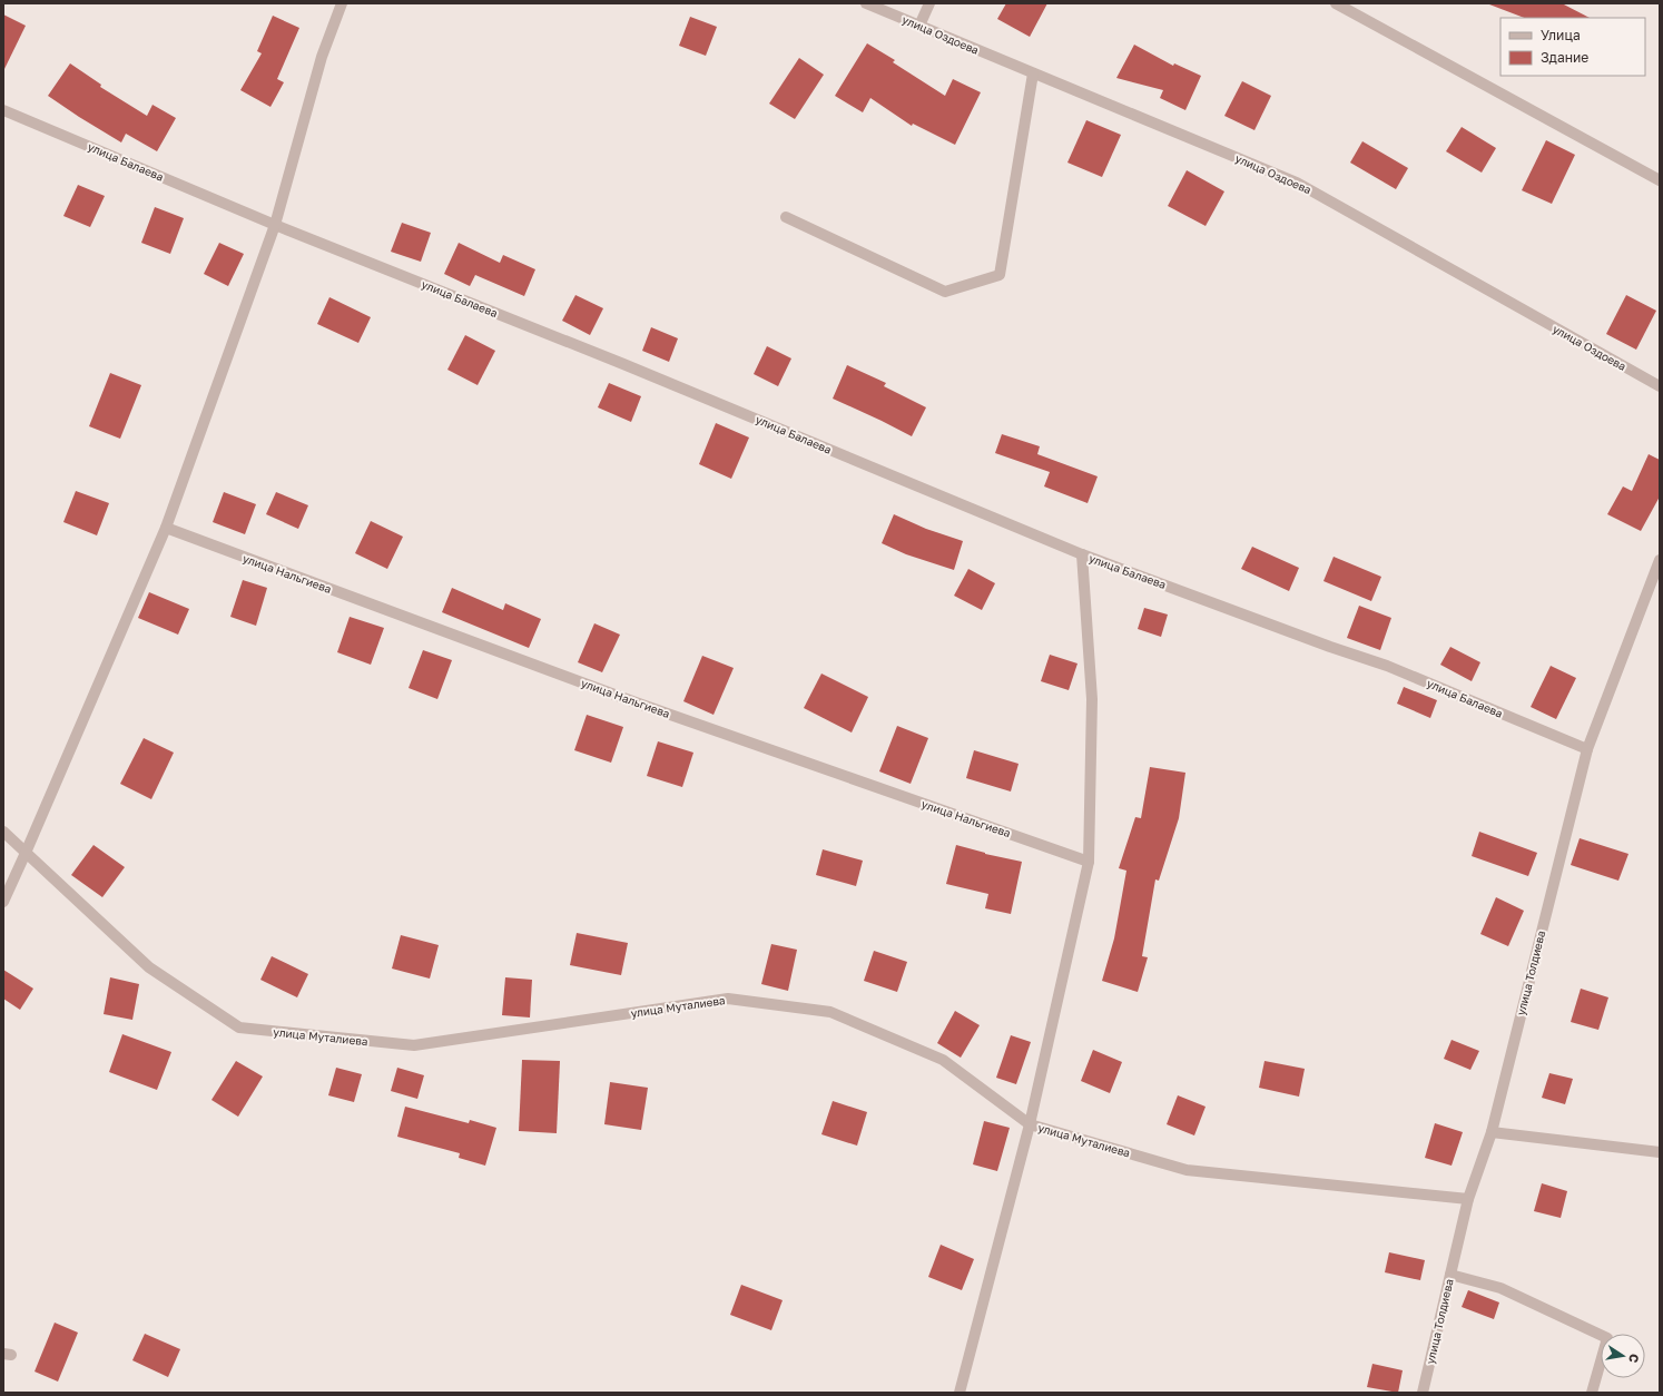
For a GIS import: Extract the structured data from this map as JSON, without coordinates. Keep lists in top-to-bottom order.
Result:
{
  "streets": {
    "street": [
      "улица Оздоева",
      "улица Балаева",
      "улица Нальгиева",
      "улица Толдиева",
      "улица Муталиева"
    ]
  },
  "crossings": [
    ["улица Балаева", "улица Толдиева"],
    ["улица Толдиева", "улица Муталиева"]
  ],
  "legend": ["Улица", "Здание"],
  "north": "right"
}
